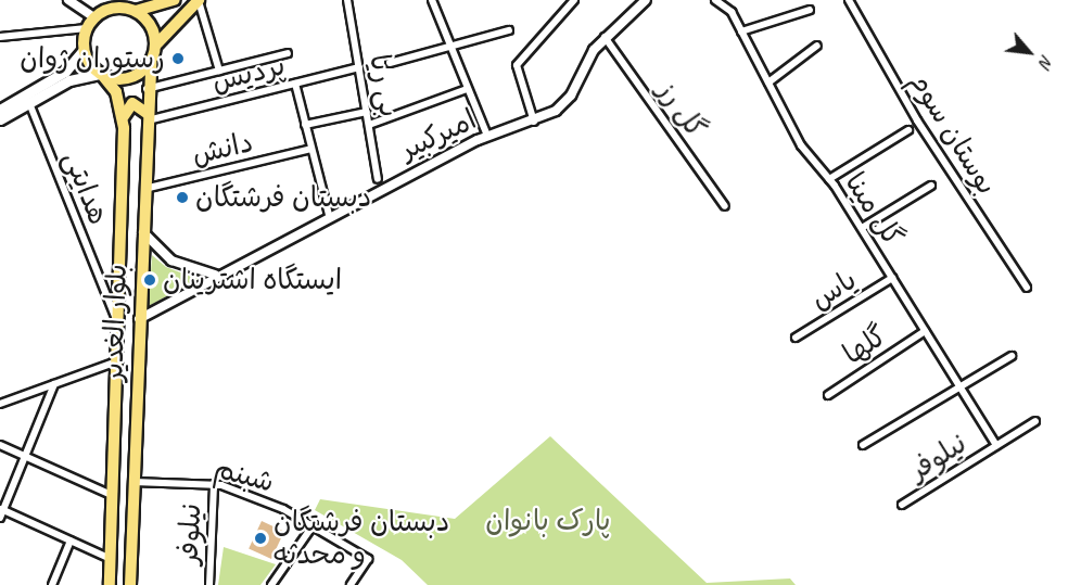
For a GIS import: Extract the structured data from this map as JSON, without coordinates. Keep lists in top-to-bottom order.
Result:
{
  "streets": {
    "main road": ["بلوار الغدیر"],
    "street": [
      "پردیس",
      "بی ریا",
      "گل رز",
      "بوستان سوم",
      "امیرکبیر",
      "دانش",
      "هدایتی",
      "گل مینا",
      "یاس",
      "گلها",
      "نیلوفر",
      "شبنم"
    ]
  },
  "crossings": [
    ["پردیس", "بی ریا"],
    ["پردیس", "بلوار الغدیر"],
    ["گل رز", "امیرکبیر"],
    ["امیرکبیر", "بلوار الغدیر"],
    ["دانش", "بلوار الغدیر"],
    ["هدایتی", "بلوار الغدیر"],
    ["گل مینا", "یاس"],
    ["گل مینا", "گلها"],
    ["گل مینا", "نیلوفر"],
    ["بلوار الغدیر", "شبنم"],
    ["نیلوفر", "شبنم"]
  ],
  "parks": ["پارک بانوان"],
  "places": [
    "رستوران ژوان",
    "دبستان فرشتگان",
    "ایستگاه اشترینان",
    "دبستان فرشتگان و محدثه"
  ],
  "north": "bottom right"
}
